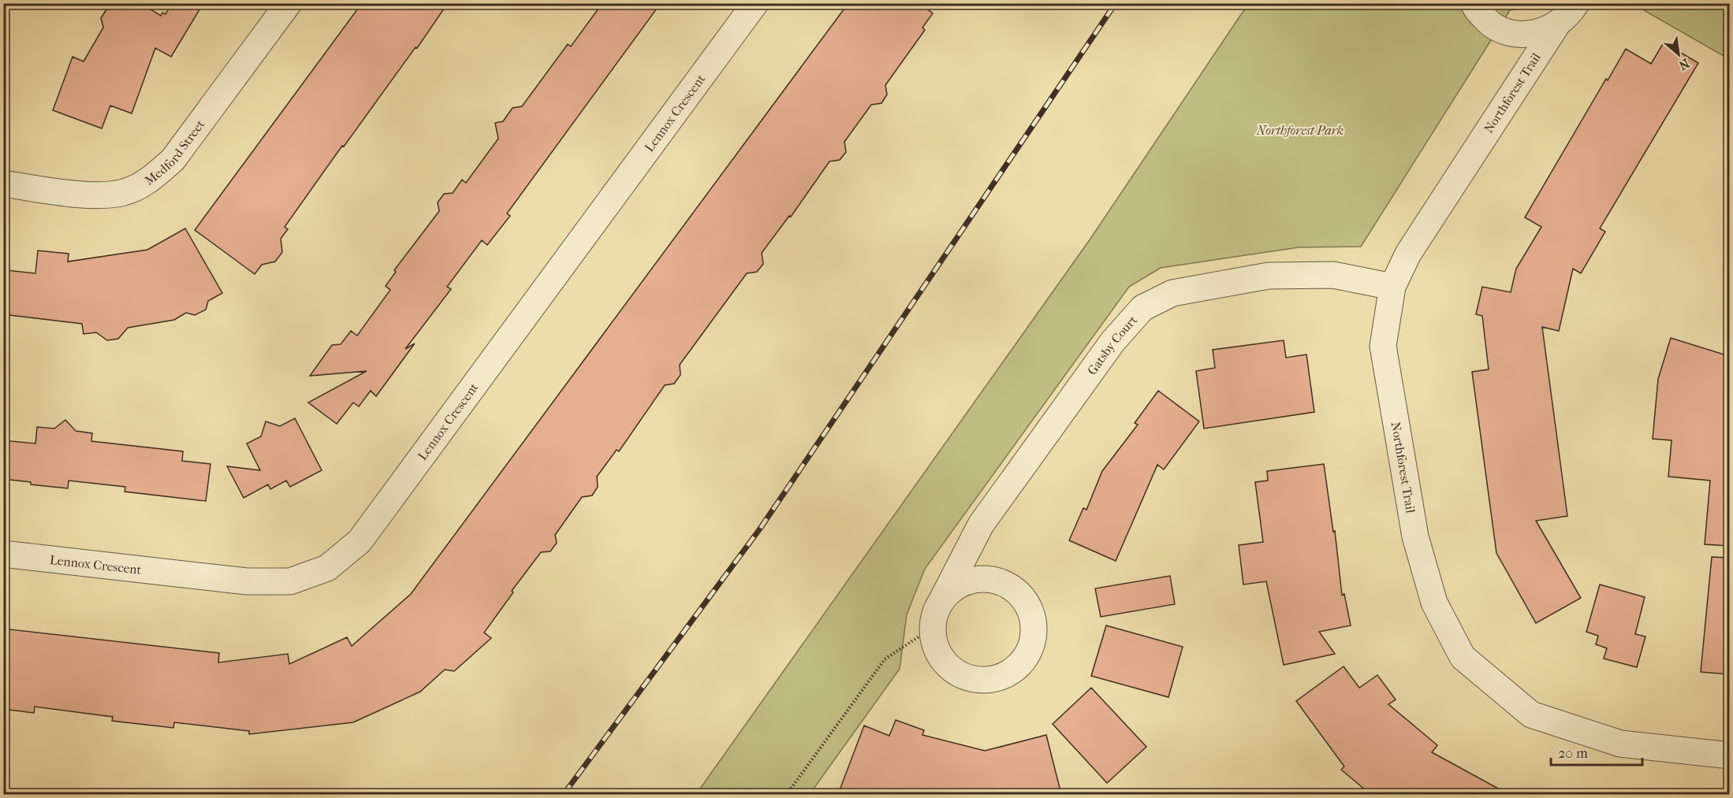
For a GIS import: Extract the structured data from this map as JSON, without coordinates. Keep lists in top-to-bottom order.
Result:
{
  "streets": {
    "street": [
      "Northforest Trail",
      "Lennox Crescent",
      "Medford Street",
      "Gatsby Court"
    ]
  },
  "crossings": [
    ["Northforest Trail", "Gatsby Court"]
  ],
  "parks": ["Northforest Park"],
  "scale_bar": "20 m",
  "north": "bottom right"
}
